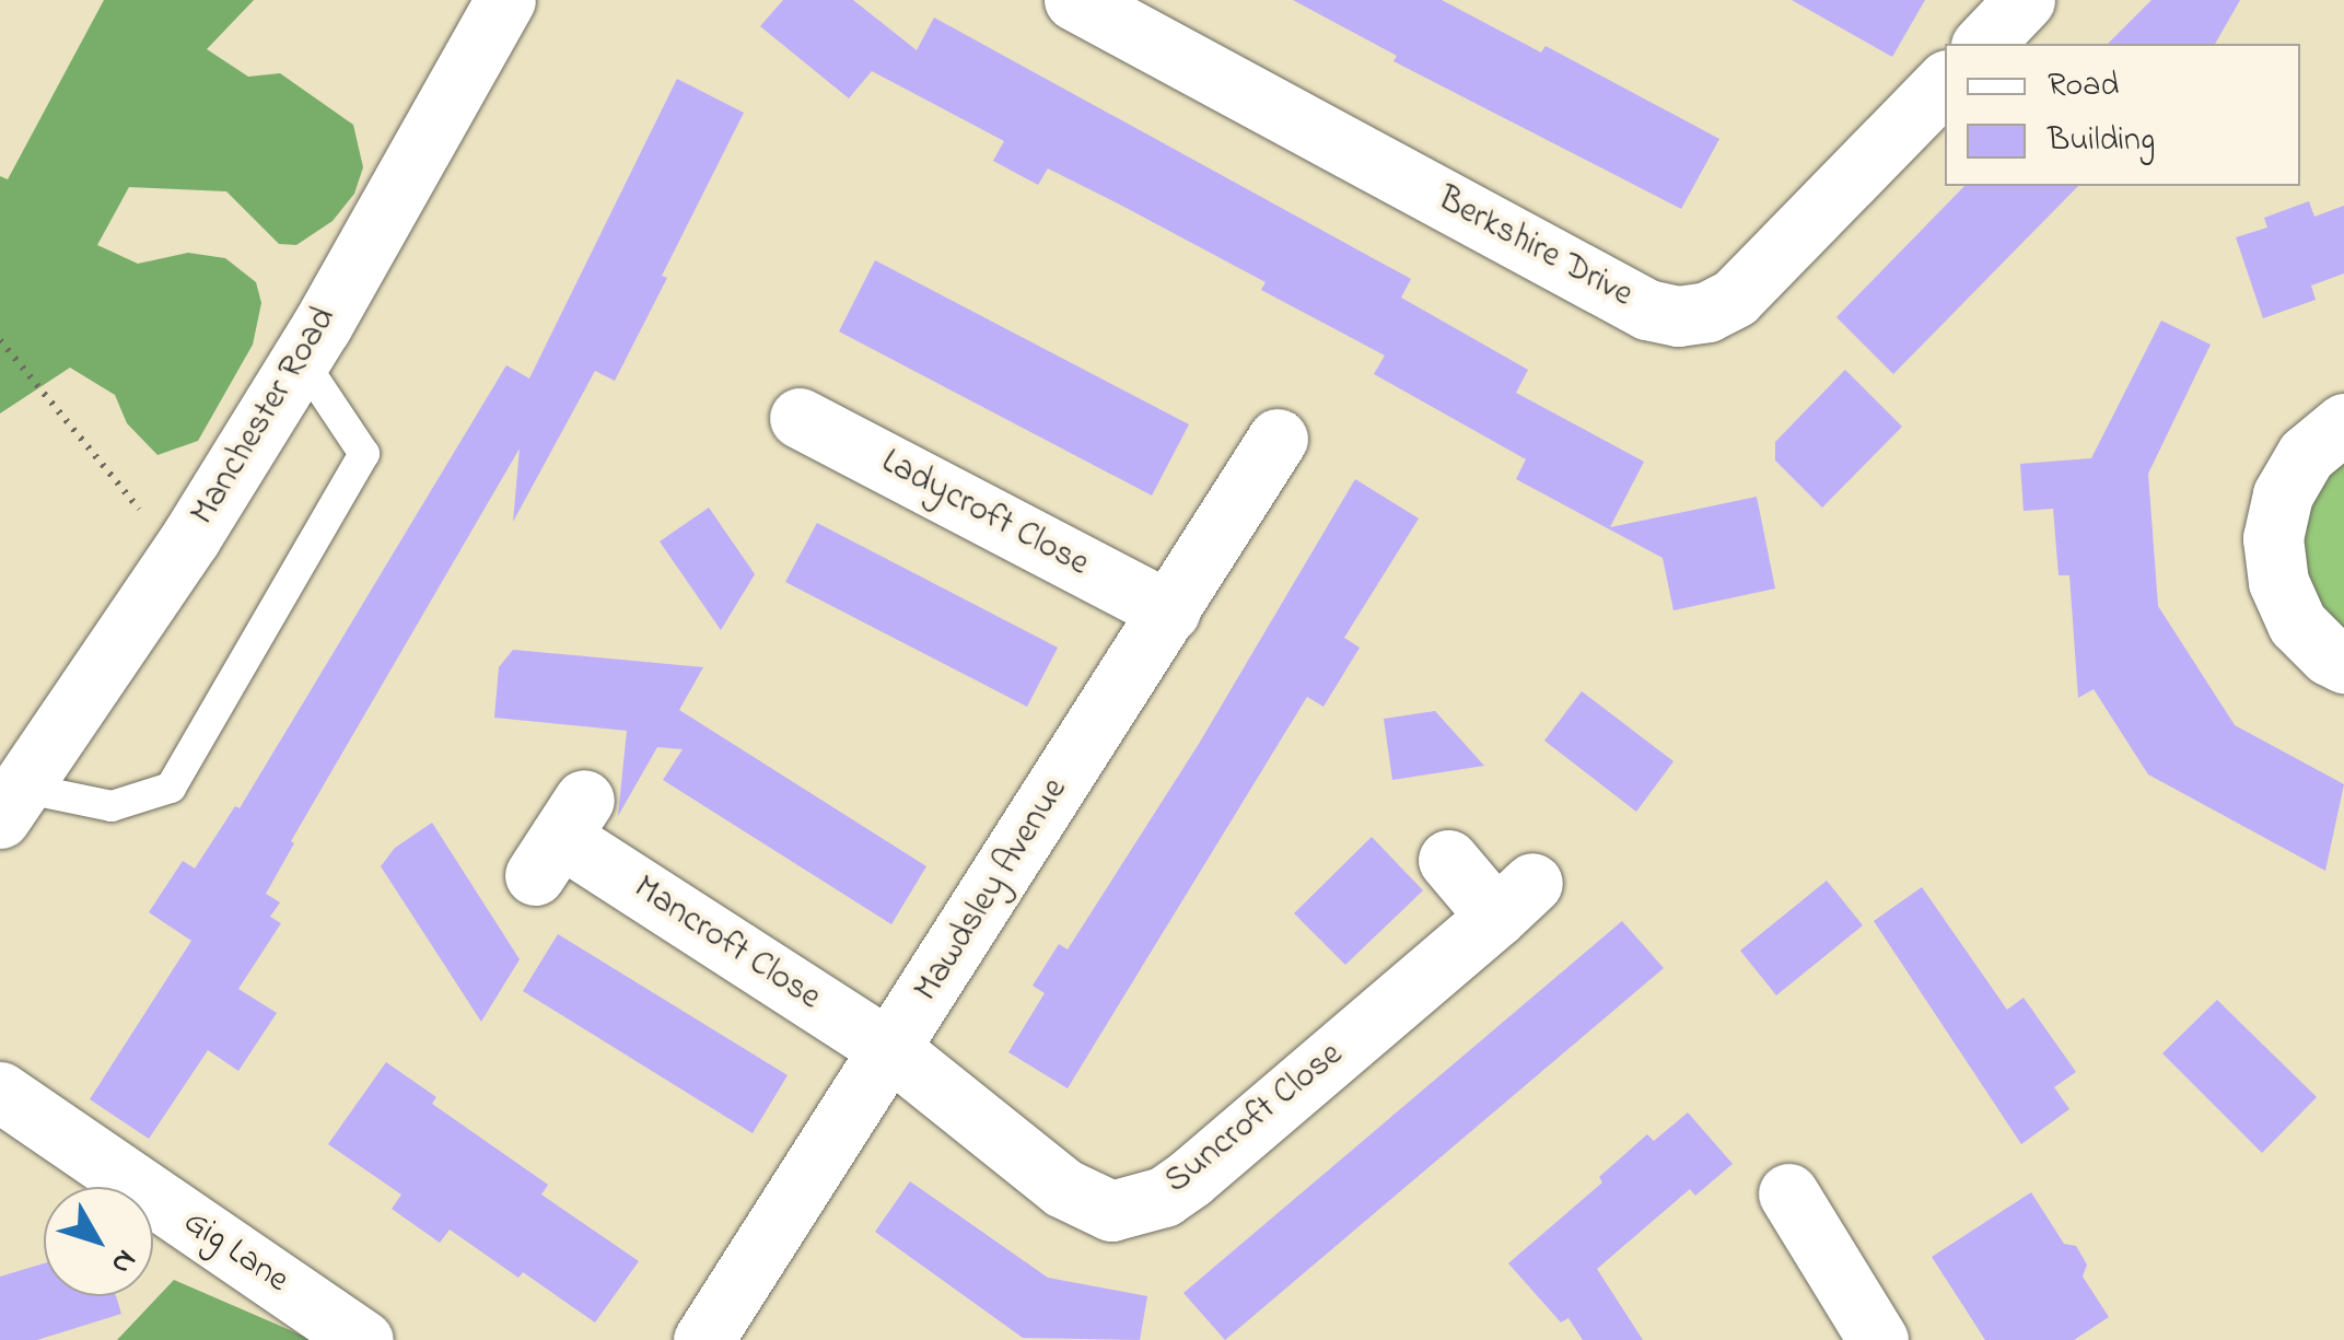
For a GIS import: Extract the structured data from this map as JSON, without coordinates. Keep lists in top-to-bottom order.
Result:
{
  "streets": {
    "street": [
      "Berkshire Drive",
      "Manchester Road",
      "Ladycroft Close",
      "Mawdsley Avenue",
      "Mancroft Close",
      "Suncroft Close",
      "Gig Lane"
    ]
  },
  "crossings": [
    ["Ladycroft Close", "Mawdsley Avenue"],
    ["Mawdsley Avenue", "Mancroft Close"],
    ["Mawdsley Avenue", "Suncroft Close"],
    ["Mancroft Close", "Suncroft Close"]
  ],
  "legend": ["Road", "Building"],
  "north": "bottom right"
}
